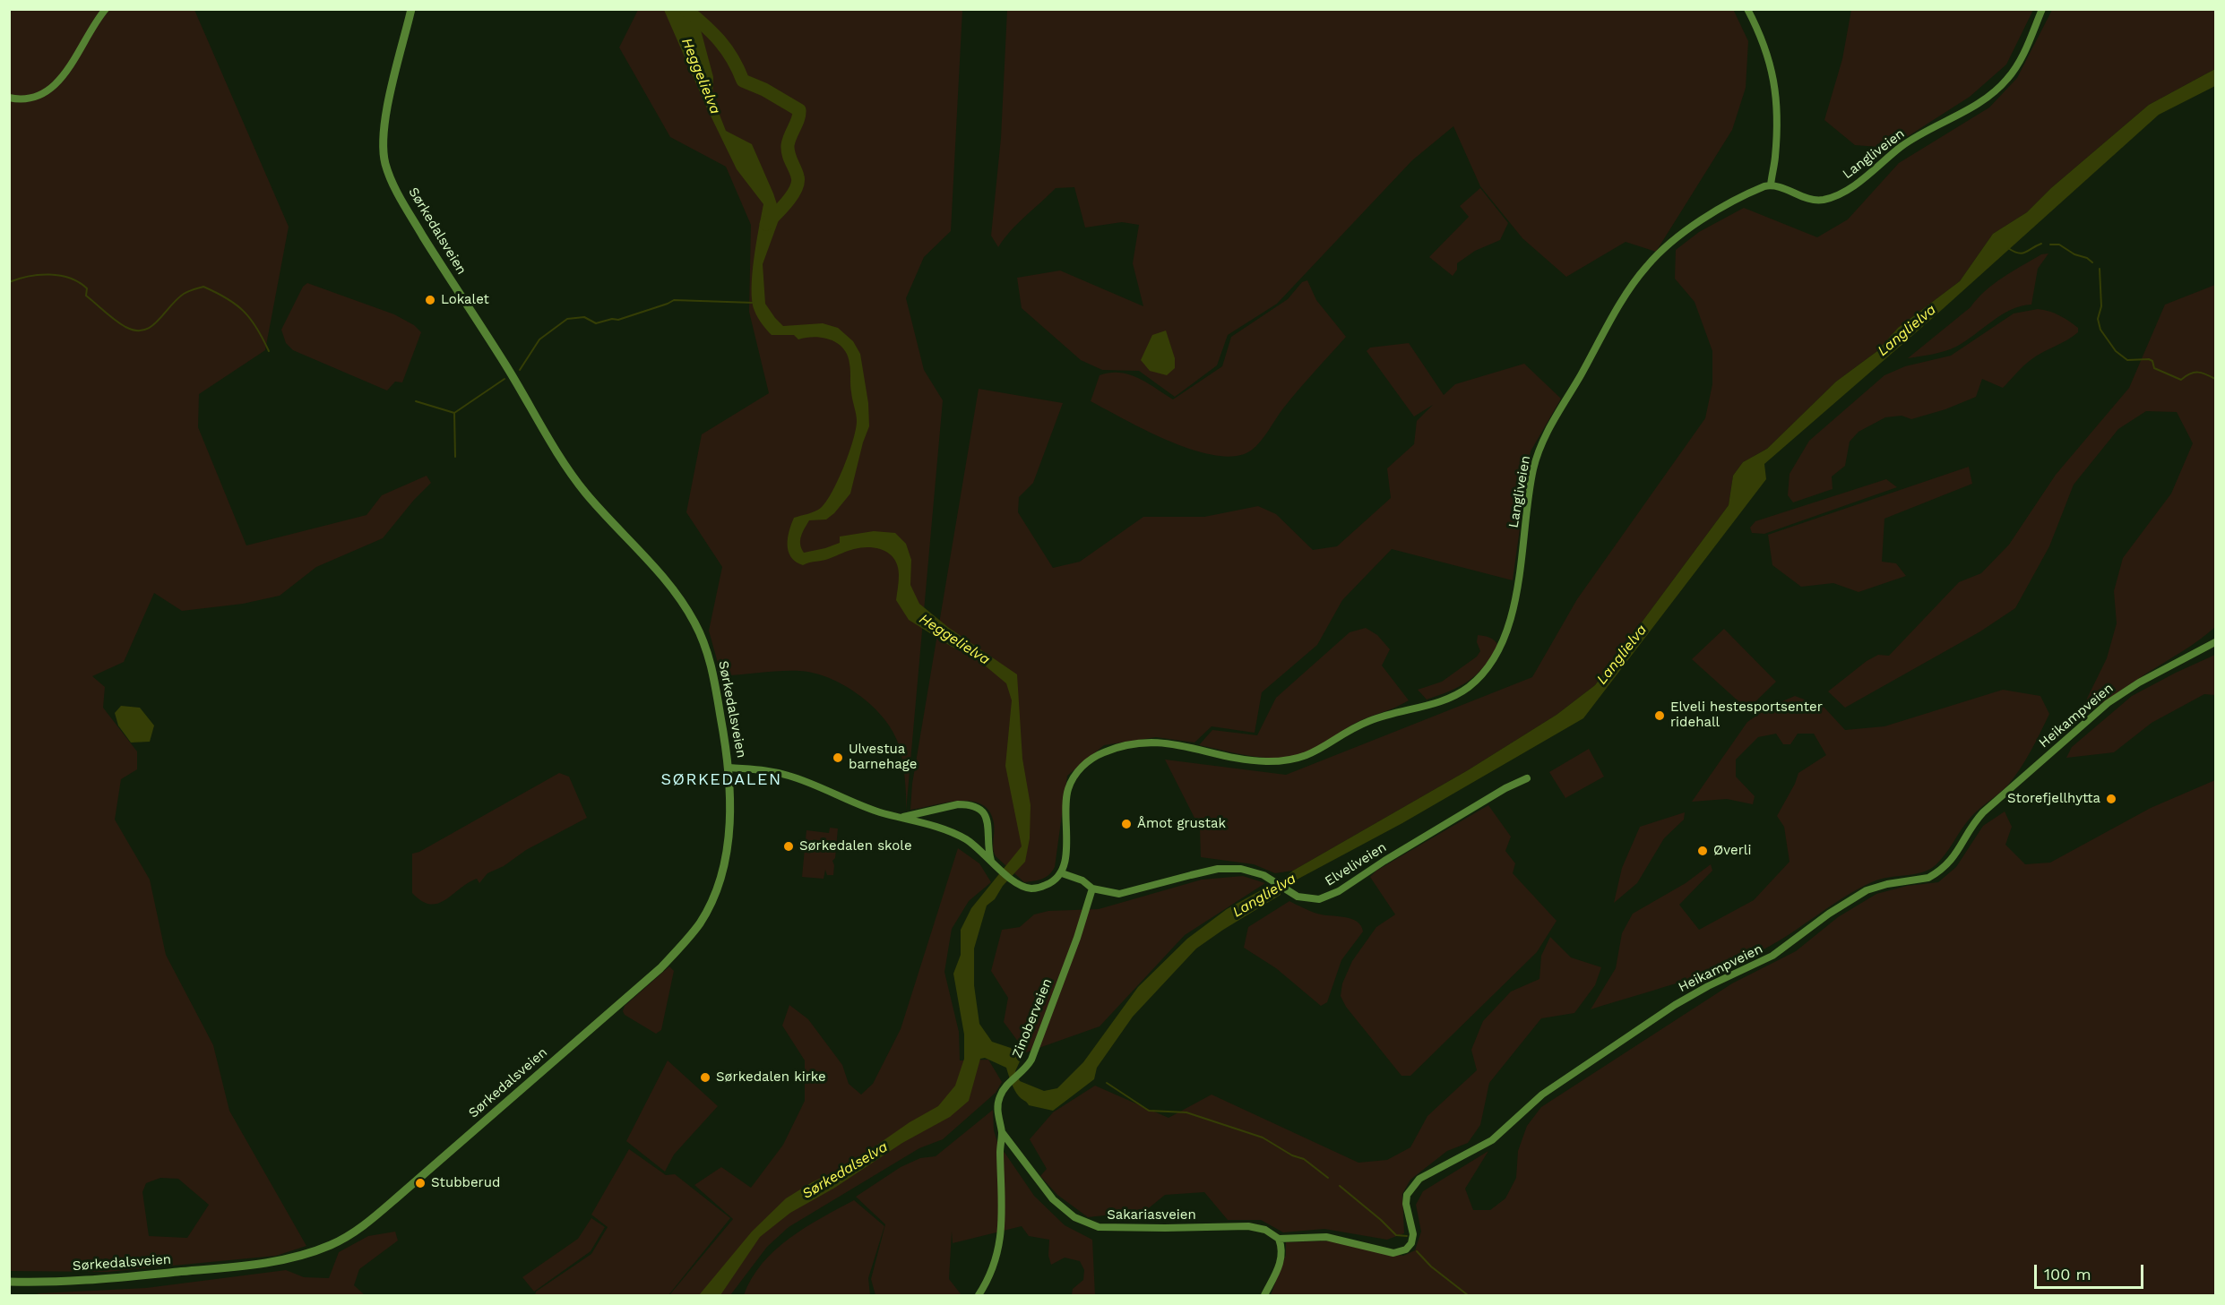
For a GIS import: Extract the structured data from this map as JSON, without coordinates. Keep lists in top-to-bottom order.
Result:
{
  "streets": {
    "street": [
      "Langliveien",
      "Sørkedalsveien",
      "Heikampveien",
      "Elveliveien",
      "Zinoberveien",
      "Sakariasveien"
    ]
  },
  "crossings": [
    ["Heikampveien", "Sakariasveien"],
    ["Elveliveien", "Zinoberveien"],
    ["Zinoberveien", "Sakariasveien"]
  ],
  "districts": ["SØRKEDALEN"],
  "water": ["Heggelielva", "Langlielva", "Sørkedalselva"],
  "places": [
    "Lokalet",
    "Elveli hestesportsenter ridehall",
    "Ulvestua barnehage",
    "Storefjellhytta",
    "Åmot grustak",
    "Sørkedalen skole",
    "Øverli",
    "Sørkedalen kirke",
    "Stubberud"
  ],
  "scale_bar": "100 m"
}
